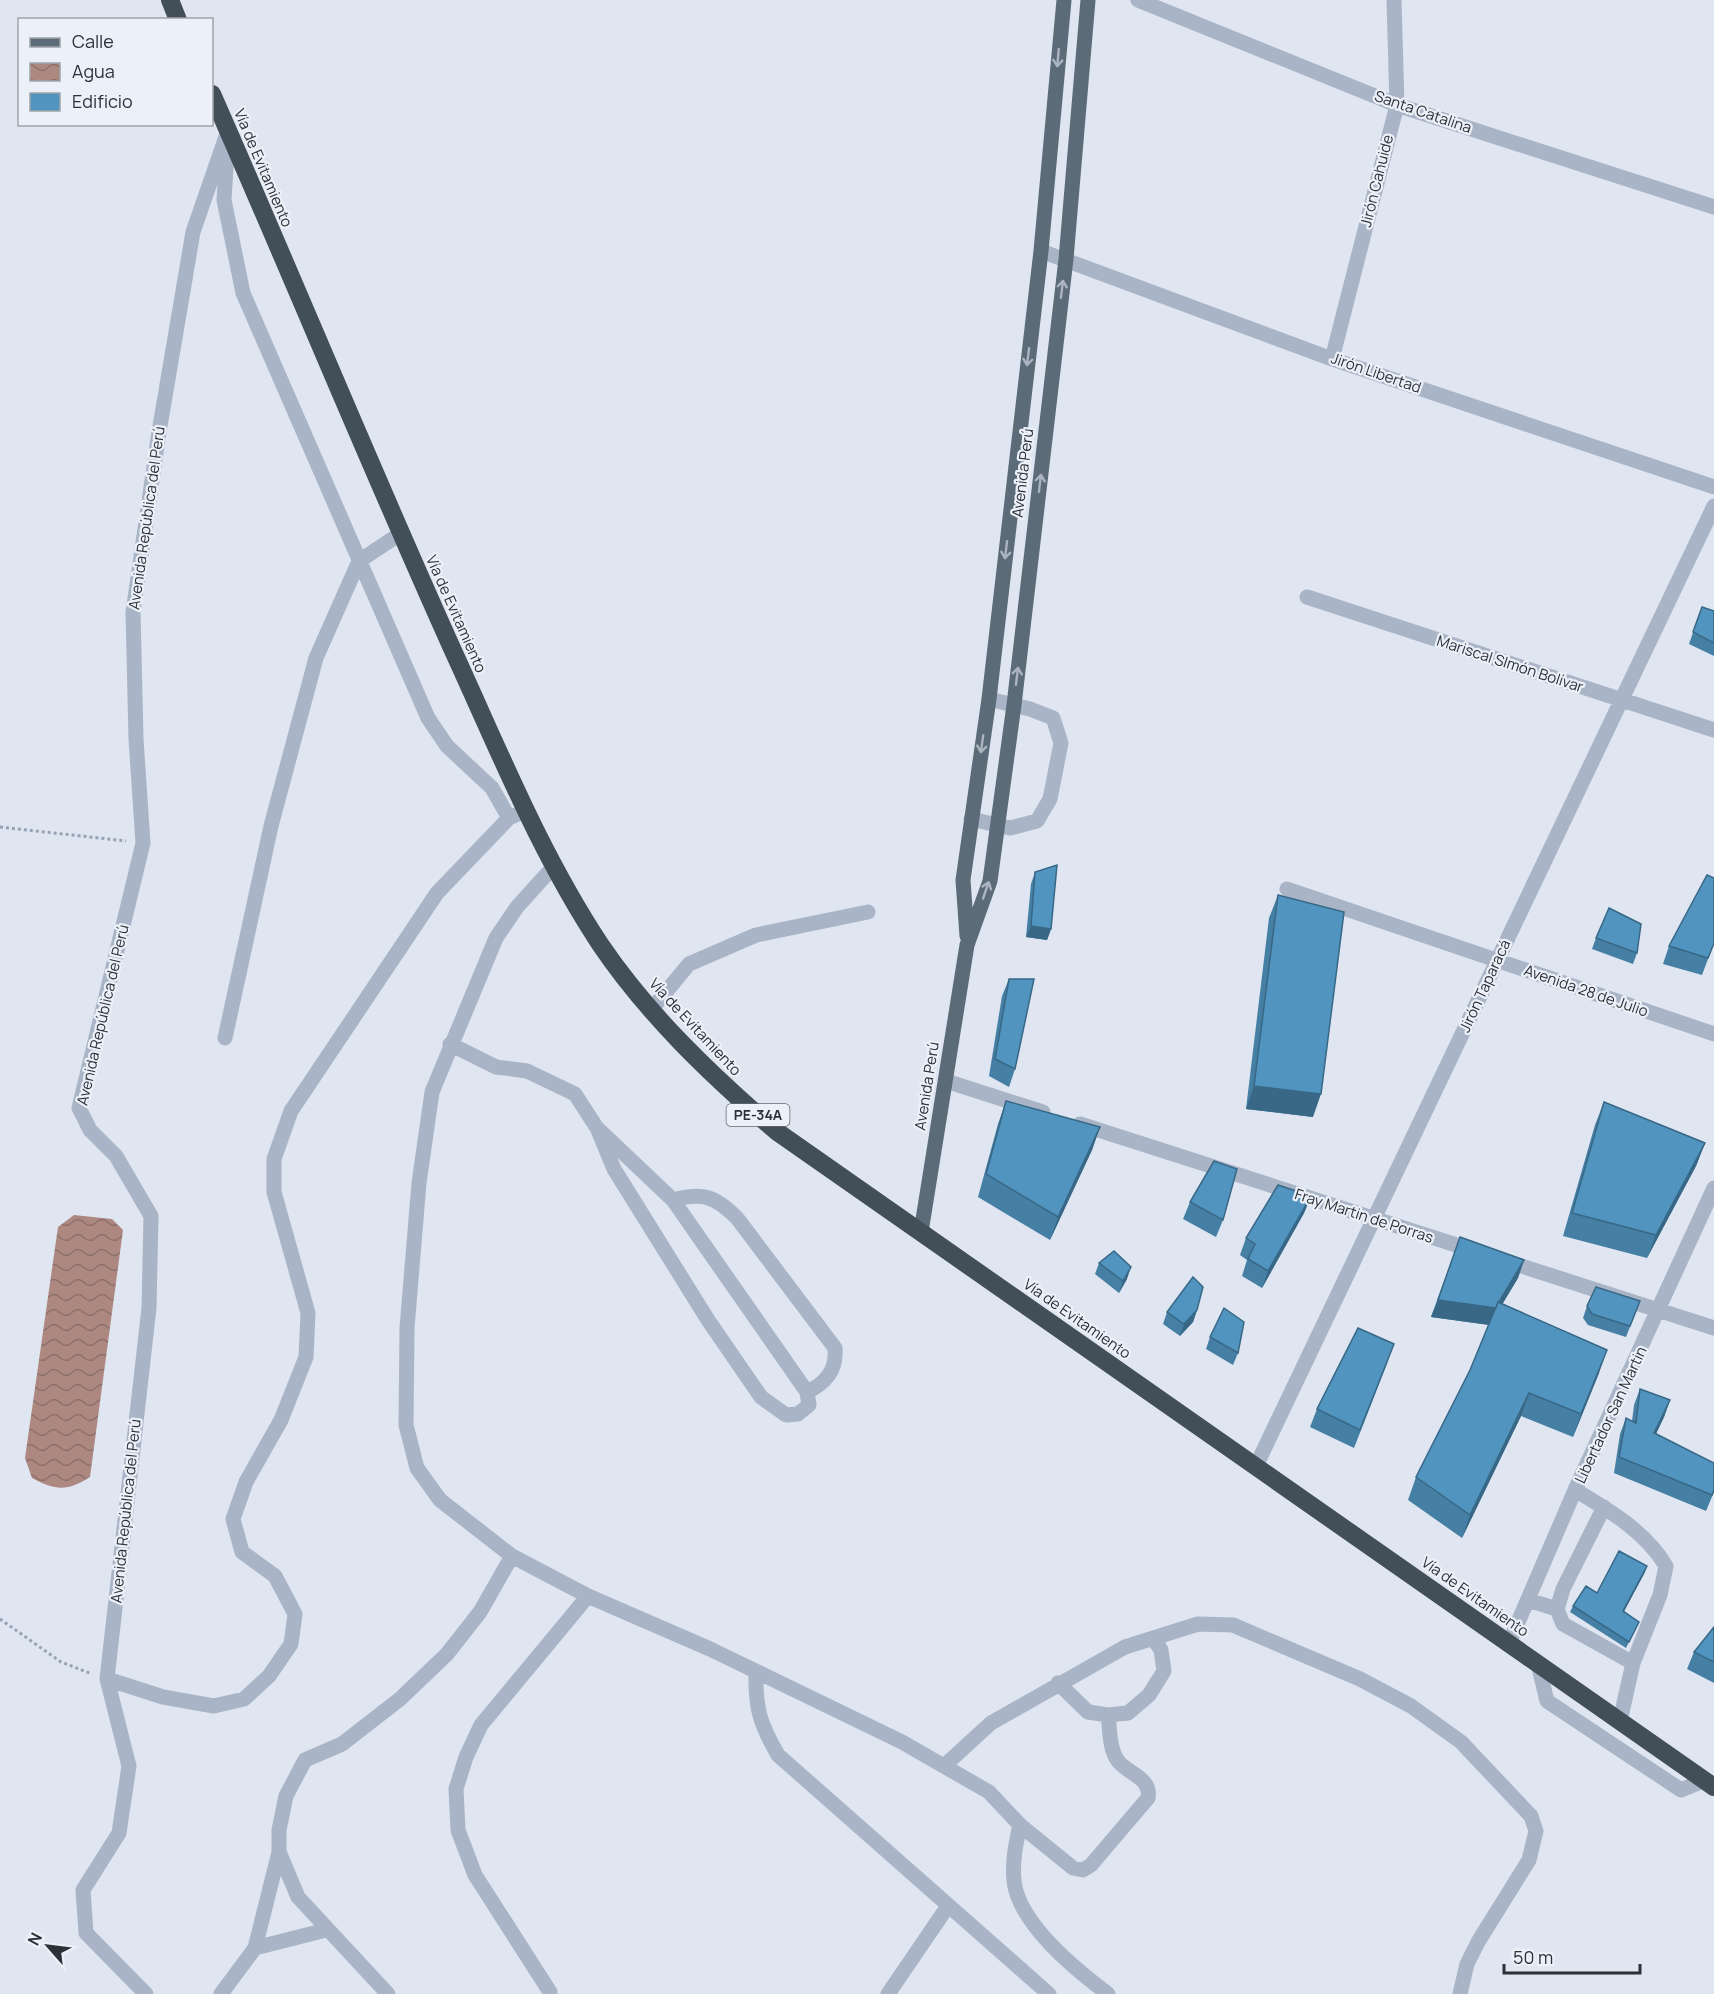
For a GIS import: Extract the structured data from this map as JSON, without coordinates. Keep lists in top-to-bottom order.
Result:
{
  "streets": {
    "highway": ["Vía de Evitamiento", "PE-34A"],
    "main road": ["Avenida Perú"],
    "street": [
      "Santa Catalina",
      "Jirón Cahuide",
      "Jirón Libertad",
      "Avenida República del Perú",
      "Mariscal SImón Bolívar",
      "Jirón Taparacá",
      "Avenida 28 de Julio",
      "Fray Martin de Porras",
      "Libertador San Martin"
    ]
  },
  "crossings": [
    ["Santa Catalina", "Jirón Cahuide"],
    ["Vía de Evitamiento", "Avenida Perú"],
    ["Vía de Evitamiento", "Avenida República del Perú"],
    ["Vía de Evitamiento", "Jirón Taparacá"],
    ["Vía de Evitamiento", "Libertador San Martin"],
    ["Jirón Cahuide", "Jirón Libertad"],
    ["Jirón Libertad", "Avenida Perú"],
    ["Avenida Perú", "Fray Martin de Porras"],
    ["Mariscal SImón Bolívar", "Jirón Taparacá"],
    ["Jirón Taparacá", "Avenida 28 de Julio"],
    ["Jirón Taparacá", "Fray Martin de Porras"],
    ["Fray Martin de Porras", "Libertador San Martin"]
  ],
  "legend": ["Calle", "Agua", "Edificio"],
  "scale_bar": "50 m",
  "north": "top left"
}
